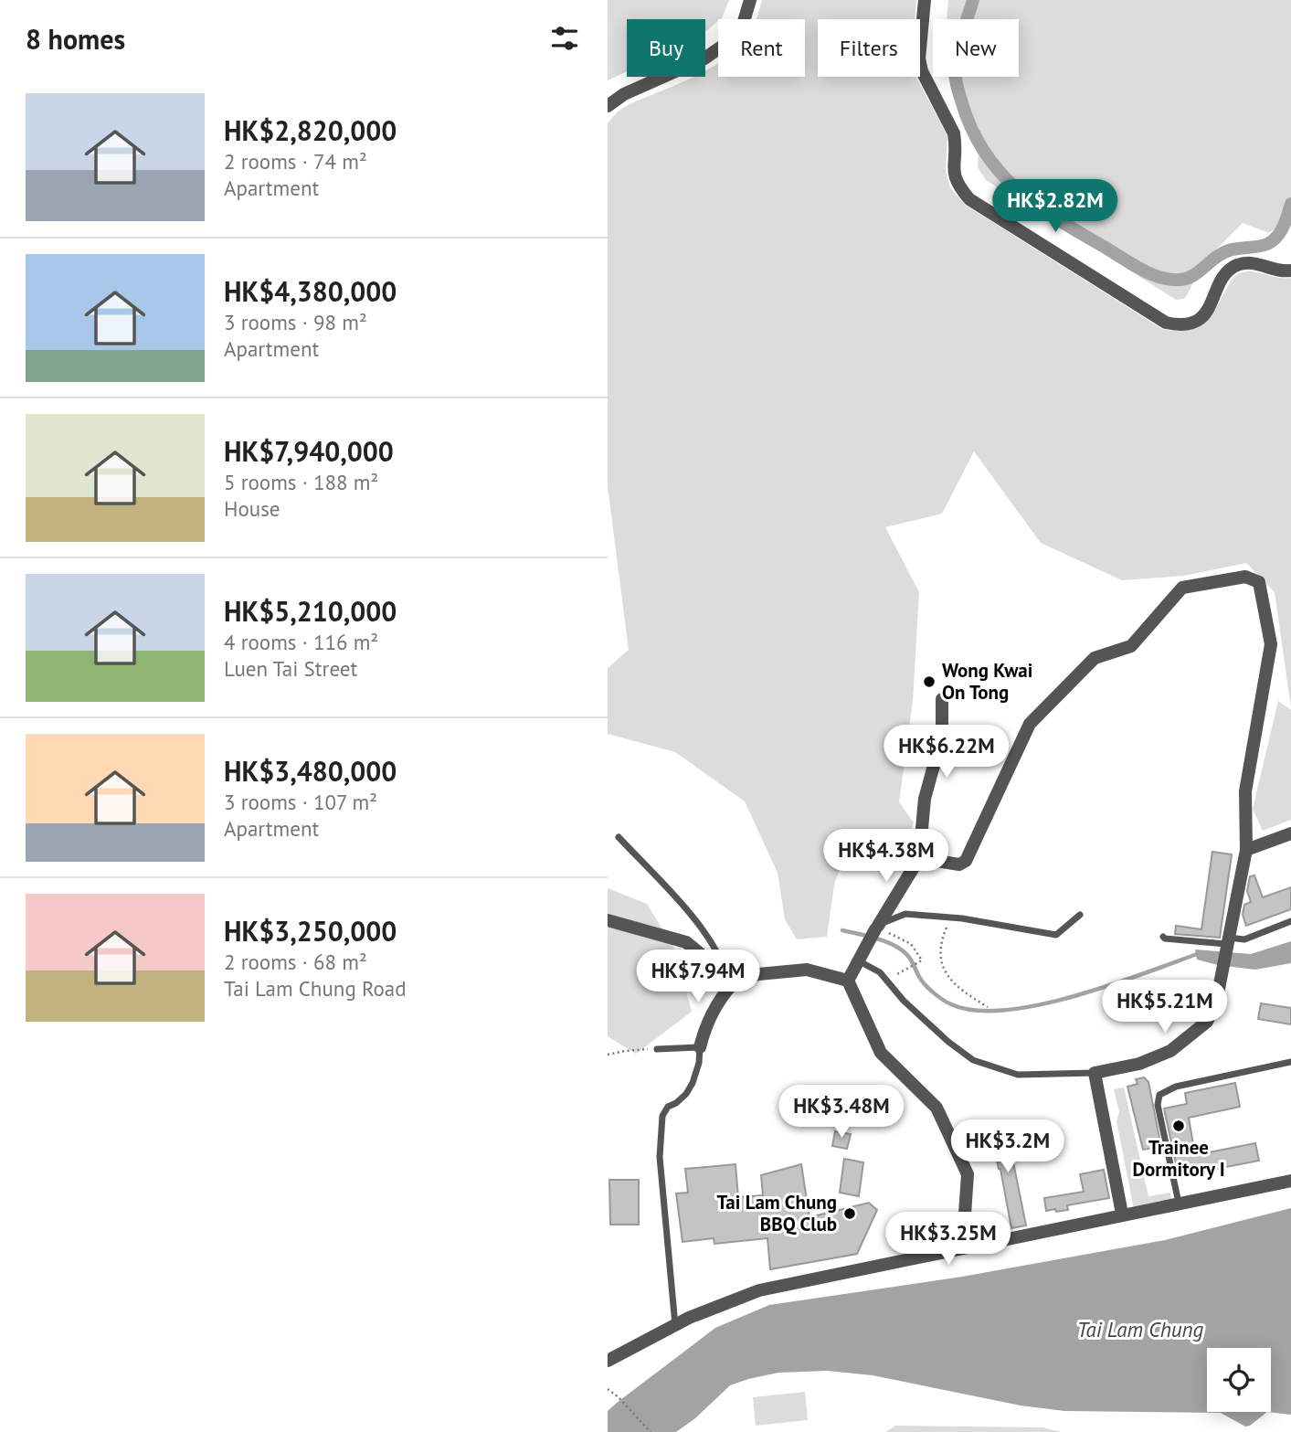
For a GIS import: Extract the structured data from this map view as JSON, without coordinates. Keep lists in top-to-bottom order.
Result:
{
  "water": ["Tai Lam Chung"],
  "places": ["Wong Kwai On Tong", "Trainee Dormitory I", "Tai Lam Chung BBQ Club"],
  "page": {
    "heading": "8 homes",
    "chip": [
      "Buy",
      "Rent",
      "Filters",
      "New"
    ],
    "list": [
      {
        "name": "HK$2,820,000",
        "note": "2 rooms · 74 m² · Apartment"
      },
      {
        "name": "HK$4,380,000",
        "note": "3 rooms · 98 m² · Apartment"
      },
      {
        "name": "HK$7,940,000",
        "note": "5 rooms · 188 m² · House"
      },
      {
        "name": "HK$5,210,000",
        "note": "4 rooms · 116 m² · Luen Tai Street"
      },
      {
        "name": "HK$3,480,000",
        "note": "3 rooms · 107 m² · Apartment"
      },
      {
        "name": "HK$3,250,000",
        "note": "2 rooms · 68 m² · Tai Lam Chung Road"
      }
    ],
    "price": [
      "HK$2.82M",
      "HK$6.22M",
      "HK$4.38M",
      "HK$7.94M",
      "HK$5.21M",
      "HK$3.48M",
      "HK$3.2M",
      "HK$3.25M"
    ]
  }
}
